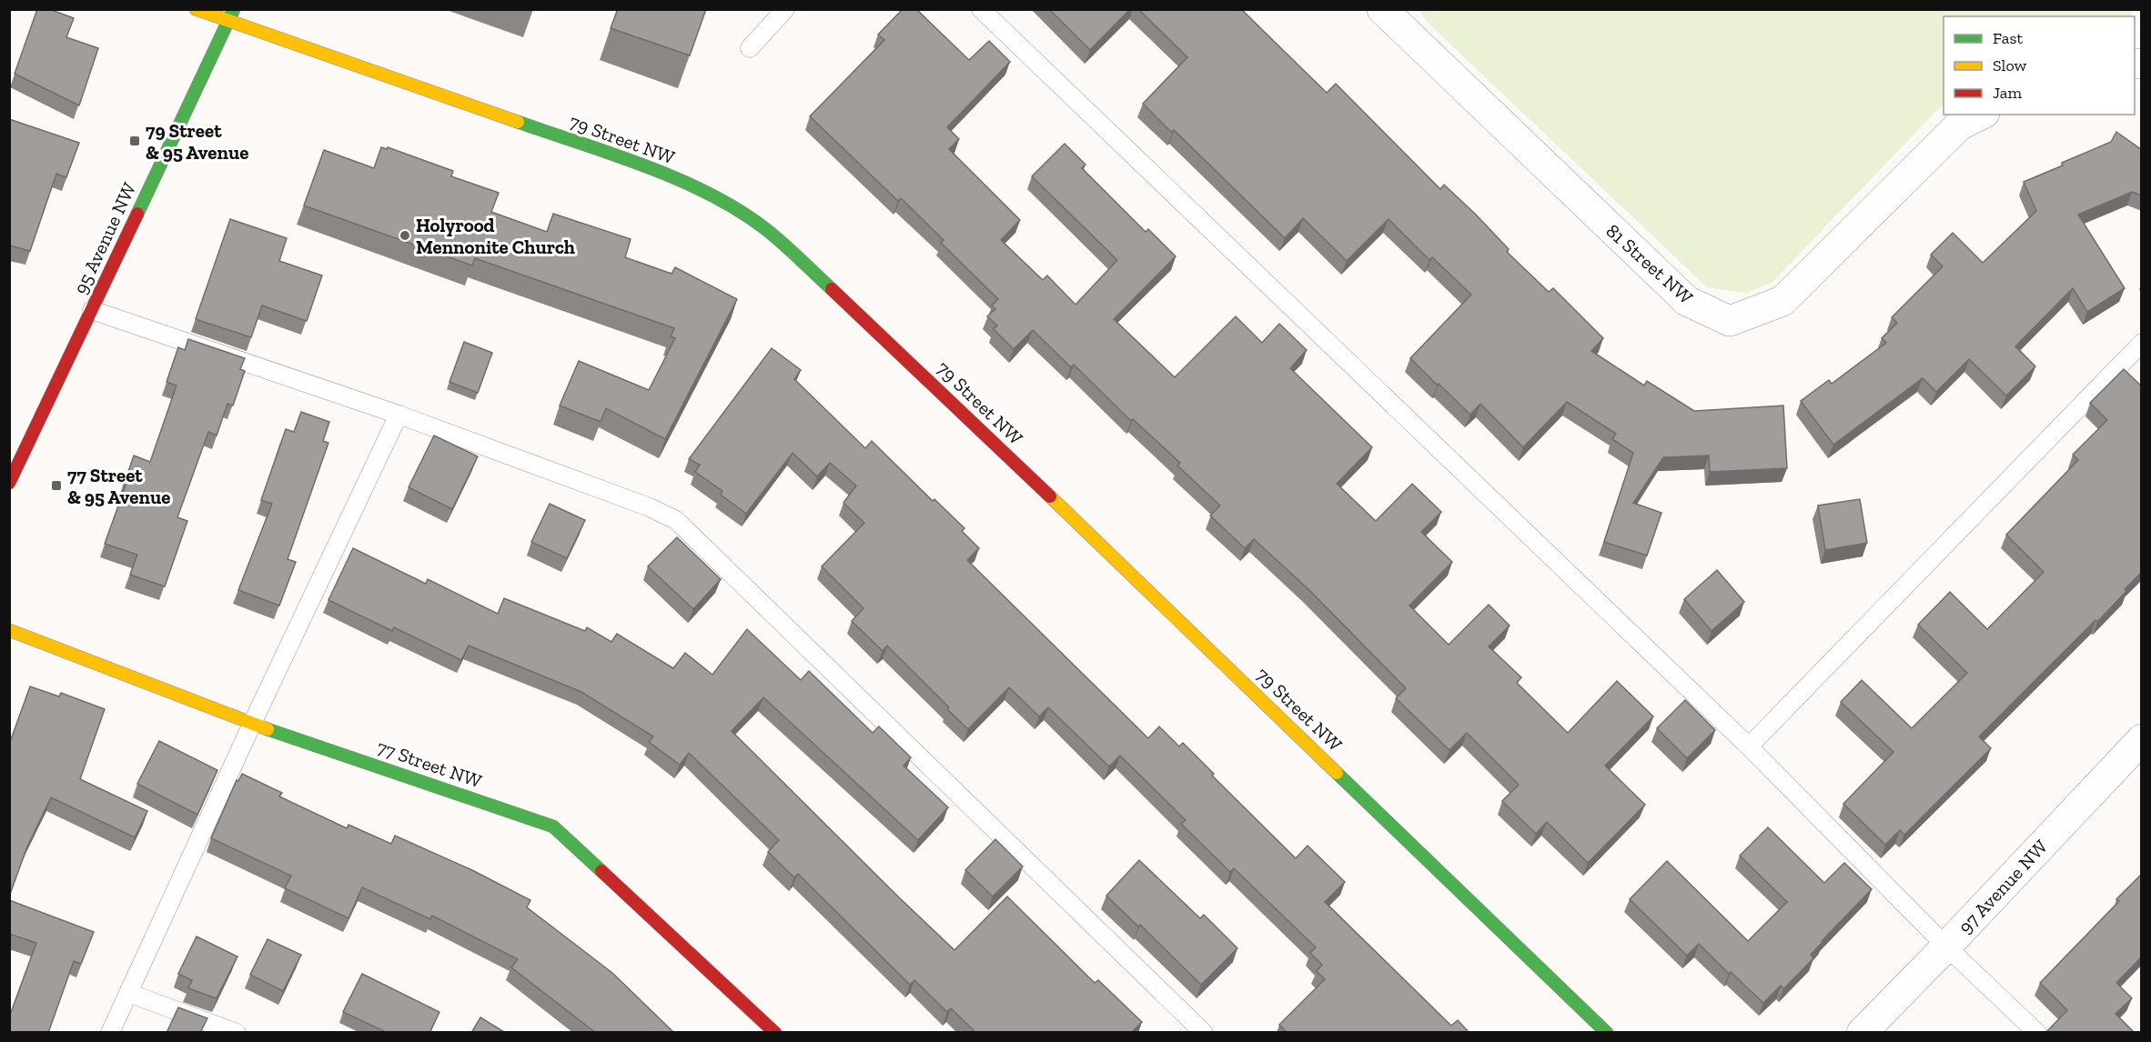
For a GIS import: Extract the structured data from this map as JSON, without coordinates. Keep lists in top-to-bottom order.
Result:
{
  "streets": {
    "street": [
      "79 Street NW",
      "95 Avenue NW",
      "81 Street NW",
      "77 Street NW",
      "97 Avenue NW"
    ]
  },
  "crossings": [
    ["79 Street NW", "95 Avenue NW"]
  ],
  "places": {
    "transit": ["79 Street & 95 Avenue", "77 Street & 95 Avenue"],
    "other": ["Holyrood Mennonite Church"]
  },
  "legend": ["Fast", "Slow", "Jam"]
}
